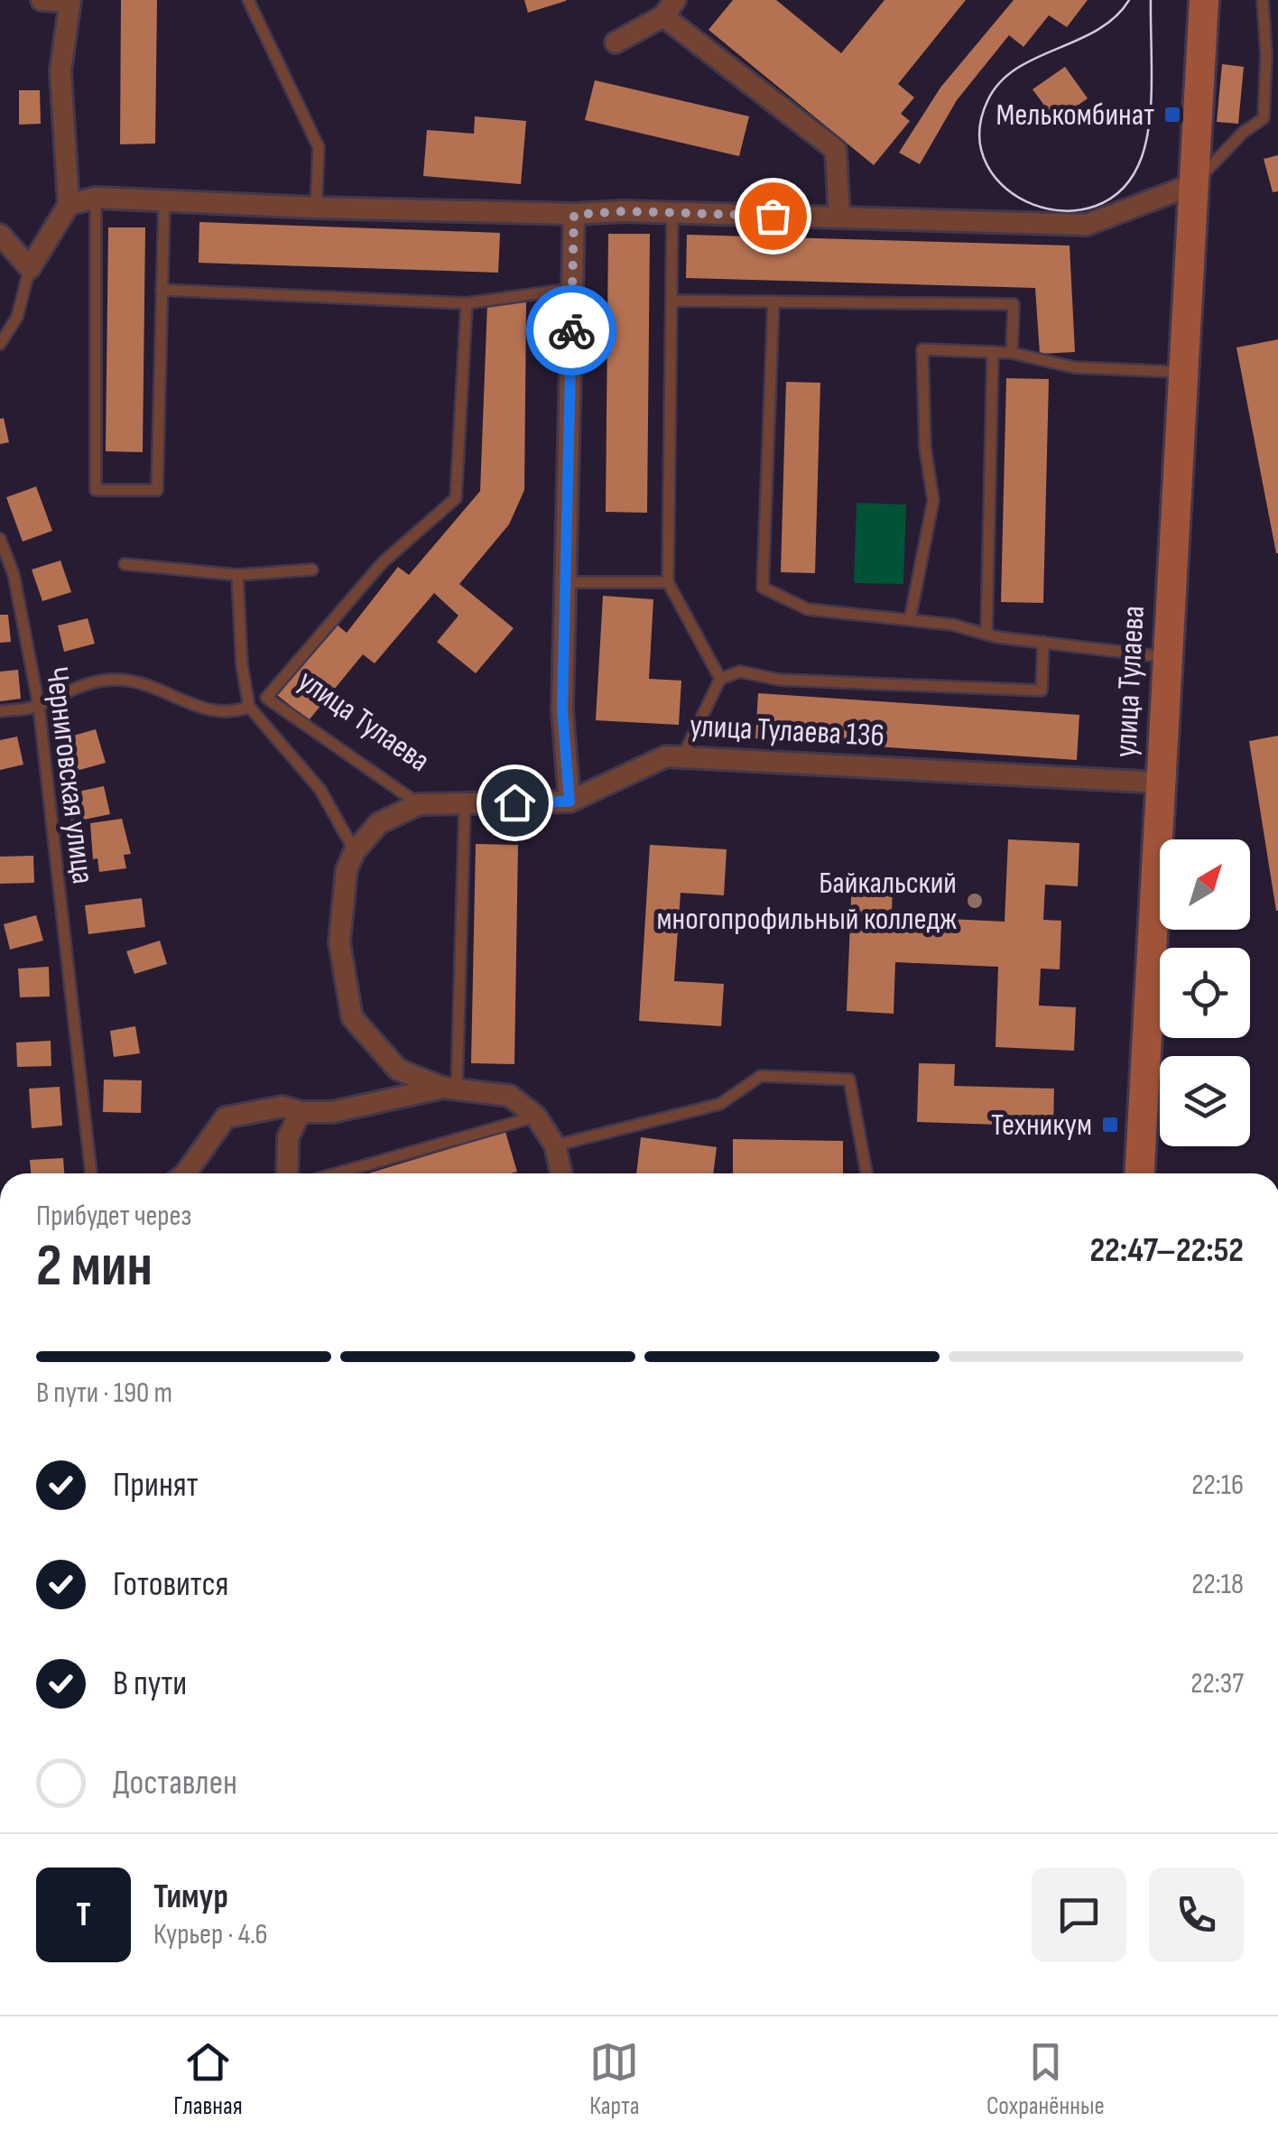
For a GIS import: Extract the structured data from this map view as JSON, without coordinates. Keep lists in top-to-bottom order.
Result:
{
  "streets": {
    "main road": ["улица Тулаева"],
    "street": ["улица Тулаева 136"],
    "lane": ["Черниговская улица"]
  },
  "crossings": [
    ["улица Тулаева", "улица Тулаева 136"]
  ],
  "places": {
    "transit": ["Мелькомбинат", "Техникум"],
    "other": ["Байкальский многопрофильный колледж"]
  },
  "north": "top right",
  "page": {
    "heading": ["2 мин", "Прибудет через", "22:47–22:52"],
    "panel": ["Тимур", "Курьер · 4.6"],
    "bar": "В пути · 190 m",
    "list": [
      ["Принят", "22:16"],
      ["Готовится", "22:18"],
      ["В пути", "22:37"],
      "Доставлен"
    ],
    "round": "Т",
    "tabs": ["Главная", "Карта", "Сохранённые"]
  }
}
